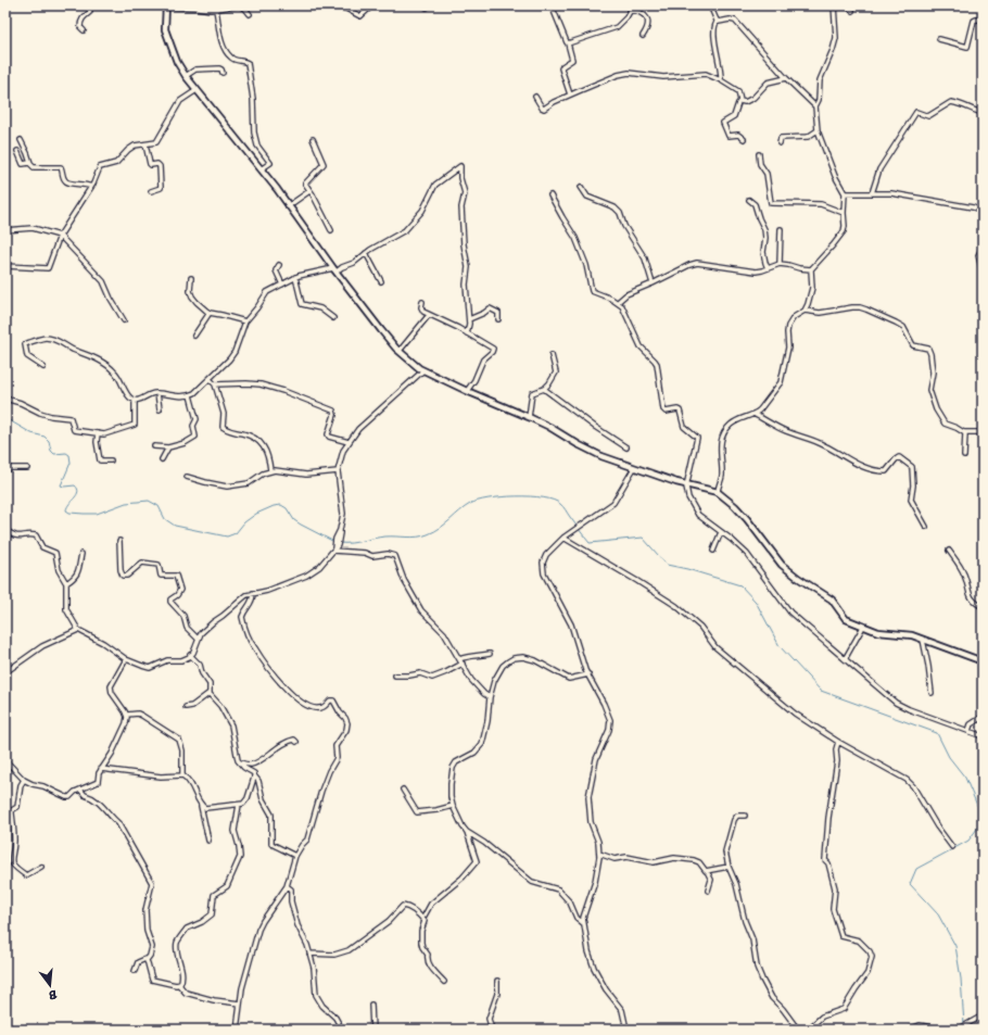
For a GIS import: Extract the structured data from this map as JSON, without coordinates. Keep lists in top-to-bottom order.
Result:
{
  "north": "bottom"
}
